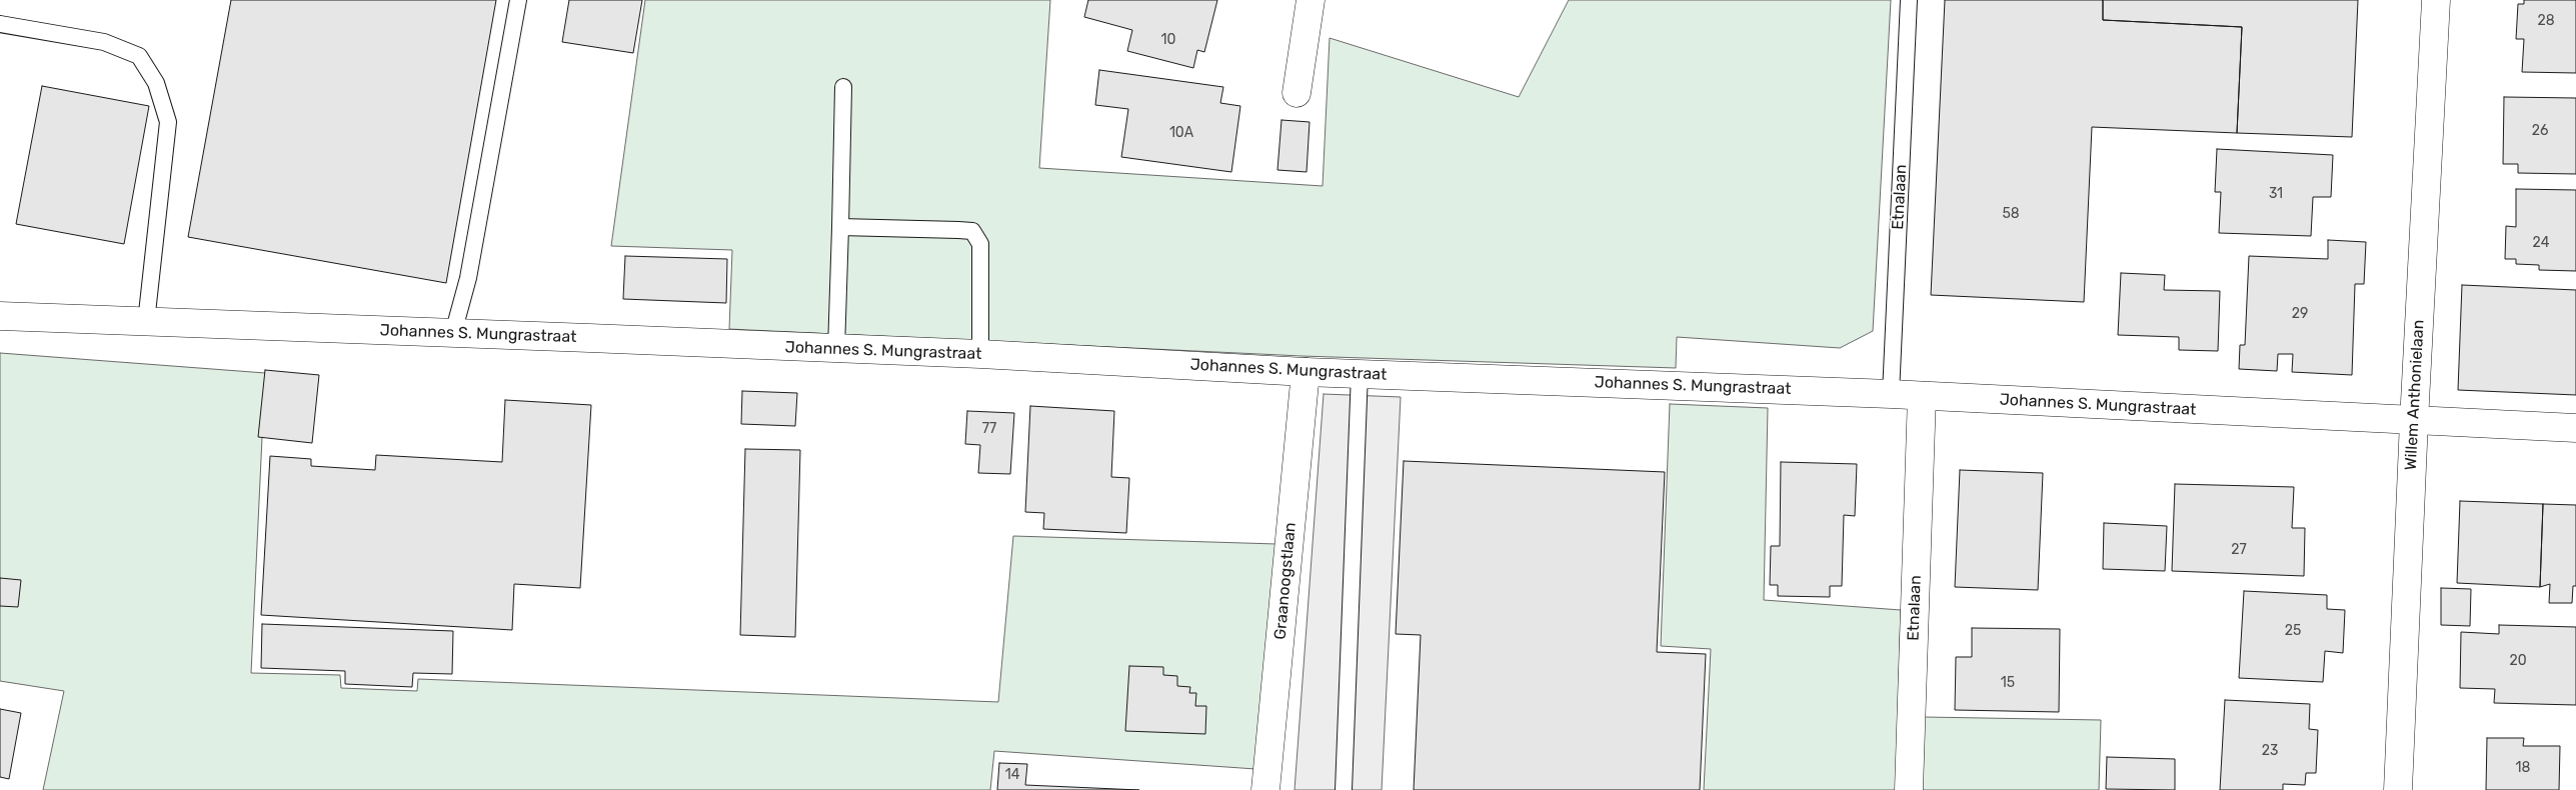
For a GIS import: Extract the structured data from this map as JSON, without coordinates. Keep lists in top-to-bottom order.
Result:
{
  "streets": {
    "street": [
      "Etnalaan",
      "Johannes S. Mungrastraat",
      "Willem Anthonielaan",
      "Graanoogstlaan"
    ]
  },
  "crossings": [
    ["Etnalaan", "Johannes S. Mungrastraat"],
    ["Johannes S. Mungrastraat", "Willem Anthonielaan"],
    ["Johannes S. Mungrastraat", "Graanoogstlaan"]
  ],
  "house_numbers": [
    "28",
    "10",
    "26",
    "10A",
    "31",
    "58",
    "24",
    "29",
    "77",
    "27",
    "25",
    "20",
    "15",
    "23",
    "18",
    "14"
  ]
}
